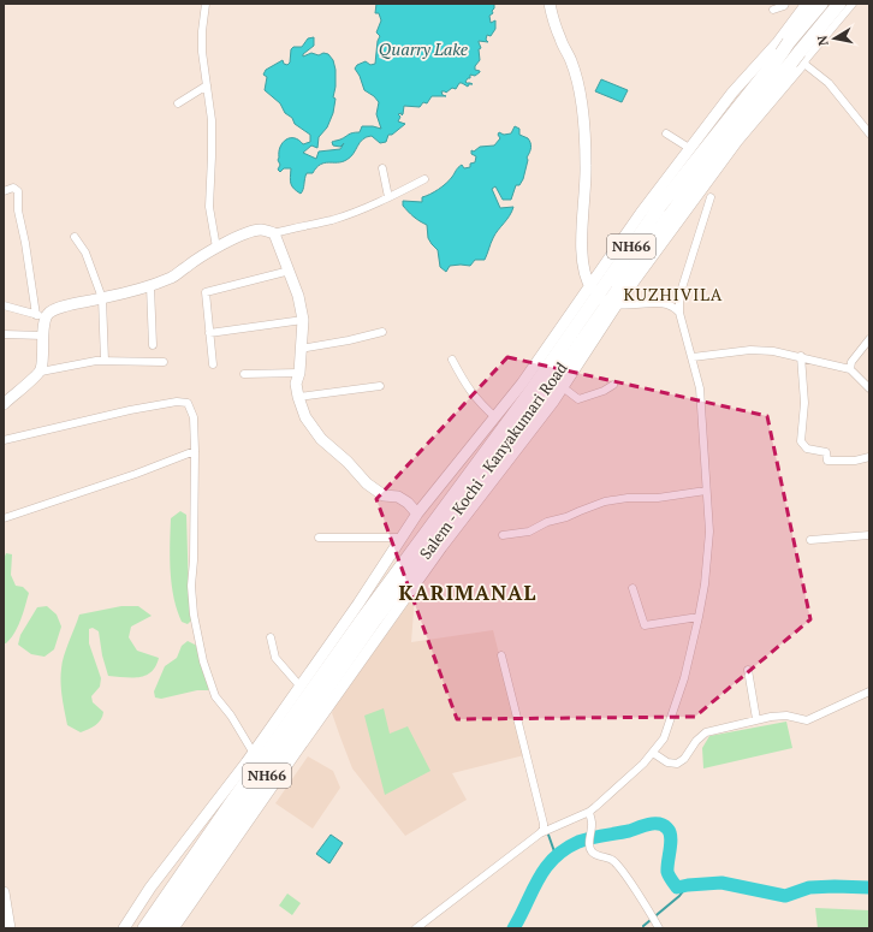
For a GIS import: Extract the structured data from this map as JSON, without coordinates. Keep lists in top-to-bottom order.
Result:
{
  "streets": {
    "highway": ["NH66", "Salem - Kochi - Kanyakumari Road"]
  },
  "districts": ["KUZHIVILA", "KARIMANAL"],
  "water": ["Quarry Lake"],
  "north": "left"
}
